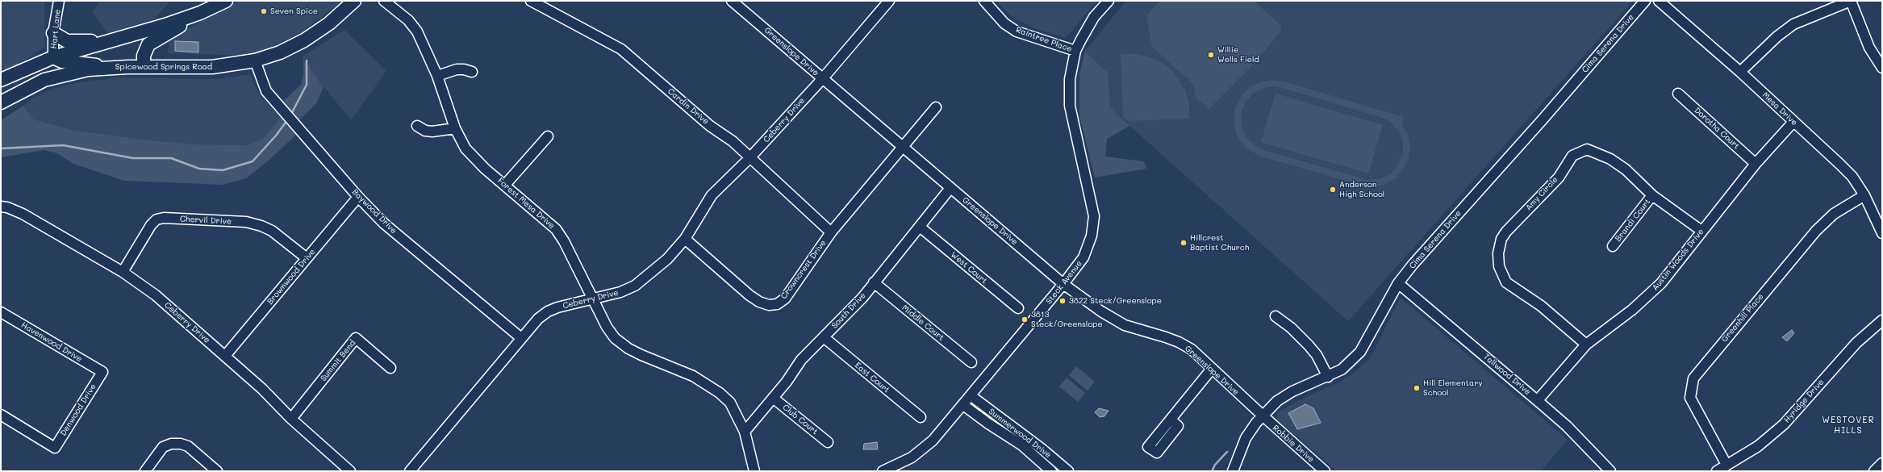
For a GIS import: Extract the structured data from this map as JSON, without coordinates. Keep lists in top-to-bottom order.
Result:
{
  "streets": {
    "main road": ["Spicewood Springs Road"],
    "street": [
      "Hart Lane",
      "Raintree Place",
      "Cima Serena Drive",
      "Greenslope Drive",
      "Cardin Drive",
      "Mesa Drive",
      "Ceberry Drive",
      "Dorotha Court",
      "Amy Circle",
      "Forest Mesa Drive",
      "Baywood Drive",
      "Chervil Drive",
      "Brandi Court",
      "Austin Woods Drive",
      "West Court",
      "Crowncrest Drive",
      "Brownwood Drive",
      "Steck Avenue",
      "South Drive",
      "Greenhill Place",
      "Middle Court",
      "Havenwood Drive",
      "Summit Bend",
      "Tallwood Drive",
      "East Court",
      "Hyridge Drive",
      "Denwood Drive",
      "Club Court",
      "Summerwood Drive",
      "Robbie Drive"
    ]
  },
  "crossings": [
    ["Raintree Place", "Steck Avenue"],
    ["Cima Serena Drive", "Greenslope Drive"],
    ["Cima Serena Drive", "Tallwood Drive"],
    ["Cima Serena Drive", "Robbie Drive"],
    ["Greenslope Drive", "Ceberry Drive"],
    ["Greenslope Drive", "Crowncrest Drive"],
    ["Greenslope Drive", "Steck Avenue"],
    ["Greenslope Drive", "South Drive"],
    ["Greenslope Drive", "Robbie Drive"],
    ["Spicewood Springs Road", "Baywood Drive"],
    ["Cardin Drive", "Ceberry Drive"],
    ["Cardin Drive", "Crowncrest Drive"],
    ["Mesa Drive", "Austin Woods Drive"],
    ["Mesa Drive", "Greenhill Place"],
    ["Ceberry Drive", "Forest Mesa Drive"],
    ["Ceberry Drive", "Baywood Drive"],
    ["Ceberry Drive", "Chervil Drive"],
    ["Ceberry Drive", "Crowncrest Drive"],
    ["Ceberry Drive", "Brownwood Drive"],
    ["Ceberry Drive", "Summit Bend"],
    ["Dorotha Court", "Austin Woods Drive"],
    ["Amy Circle", "Brandi Court"],
    ["Amy Circle", "Austin Woods Drive"],
    ["Forest Mesa Drive", "South Drive"],
    ["Baywood Drive", "Brownwood Drive"],
    ["Chervil Drive", "Brownwood Drive"],
    ["Austin Woods Drive", "Tallwood Drive"],
    ["West Court", "South Drive"],
    ["Steck Avenue", "Summerwood Drive"],
    ["South Drive", "Middle Court"],
    ["South Drive", "East Court"],
    ["South Drive", "Club Court"],
    ["Greenhill Place", "Hyridge Drive"],
    ["Havenwood Drive", "Denwood Drive"]
  ],
  "districts": ["WESTOVER HILLS"],
  "places": [
    "Seven Spice",
    "Willie Wells Field",
    "Anderson High School",
    "Hillcrest Baptist Church",
    "3822 Steck/Greenslope",
    "3813 Steck/Greenslope",
    "Hill Elementary School"
  ]
}
